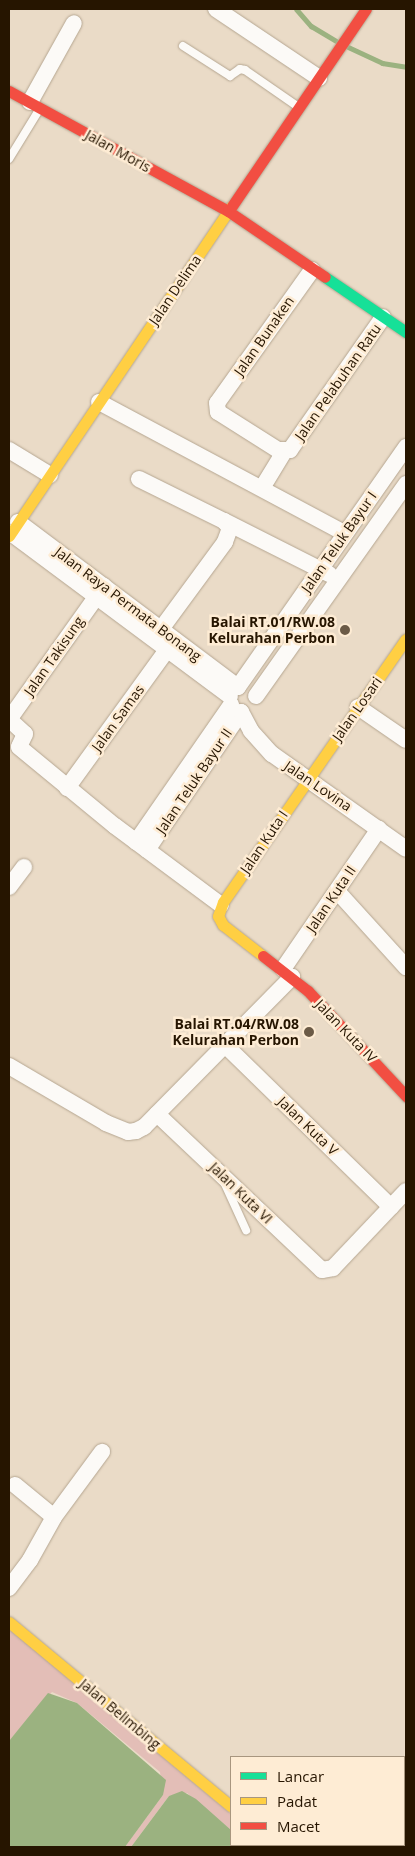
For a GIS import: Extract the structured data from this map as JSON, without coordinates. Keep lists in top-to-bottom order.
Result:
{
  "streets": {
    "street": [
      "Jalan Moris",
      "Jalan Delima",
      "Jalan Bunaken",
      "Jalan Pelabuhan Ratu",
      "Jalan Teluk Bayur I",
      "Jalan Raya Permata Bonang",
      "Jalan Takisung",
      "Jalan Losari",
      "Jalan Samas",
      "Jalan Teluk Bayur II",
      "Jalan Lovina",
      "Jalan Kuta I",
      "Jalan Kuta II",
      "Jalan Kuta IV",
      "Jalan Kuta V",
      "Jalan Kuta VI",
      "Jalan Belimbing"
    ]
  },
  "crossings": [
    ["Jalan Moris", "Jalan Delima"],
    ["Jalan Moris", "Jalan Bunaken"],
    ["Jalan Moris", "Jalan Pelabuhan Ratu"],
    ["Jalan Delima", "Jalan Raya Permata Bonang"],
    ["Jalan Bunaken", "Jalan Pelabuhan Ratu"],
    ["Jalan Teluk Bayur I", "Jalan Raya Permata Bonang"],
    ["Jalan Teluk Bayur I", "Jalan Teluk Bayur II"],
    ["Jalan Teluk Bayur I", "Jalan Lovina"],
    ["Jalan Raya Permata Bonang", "Jalan Takisung"],
    ["Jalan Raya Permata Bonang", "Jalan Samas"],
    ["Jalan Raya Permata Bonang", "Jalan Teluk Bayur II"],
    ["Jalan Raya Permata Bonang", "Jalan Lovina"],
    ["Jalan Takisung", "Jalan Samas"],
    ["Jalan Takisung", "Jalan Teluk Bayur II"],
    ["Jalan Takisung", "Jalan Kuta I"],
    ["Jalan Takisung", "Jalan Kuta IV"],
    ["Jalan Losari", "Jalan Lovina"],
    ["Jalan Losari", "Jalan Kuta I"],
    ["Jalan Teluk Bayur II", "Jalan Lovina"],
    ["Jalan Lovina", "Jalan Kuta I"],
    ["Jalan Lovina", "Jalan Kuta II"],
    ["Jalan Kuta I", "Jalan Kuta IV"],
    ["Jalan Kuta II", "Jalan Kuta IV"],
    ["Jalan Kuta II", "Jalan Kuta V"],
    ["Jalan Kuta II", "Jalan Kuta VI"],
    ["Jalan Kuta V", "Jalan Kuta VI"]
  ],
  "places": ["Balai RT.01/RW.08 Kelurahan Perbon", "Balai RT.04/RW.08 Kelurahan Perbon"],
  "legend": ["Lancar", "Padat", "Macet"]
}
